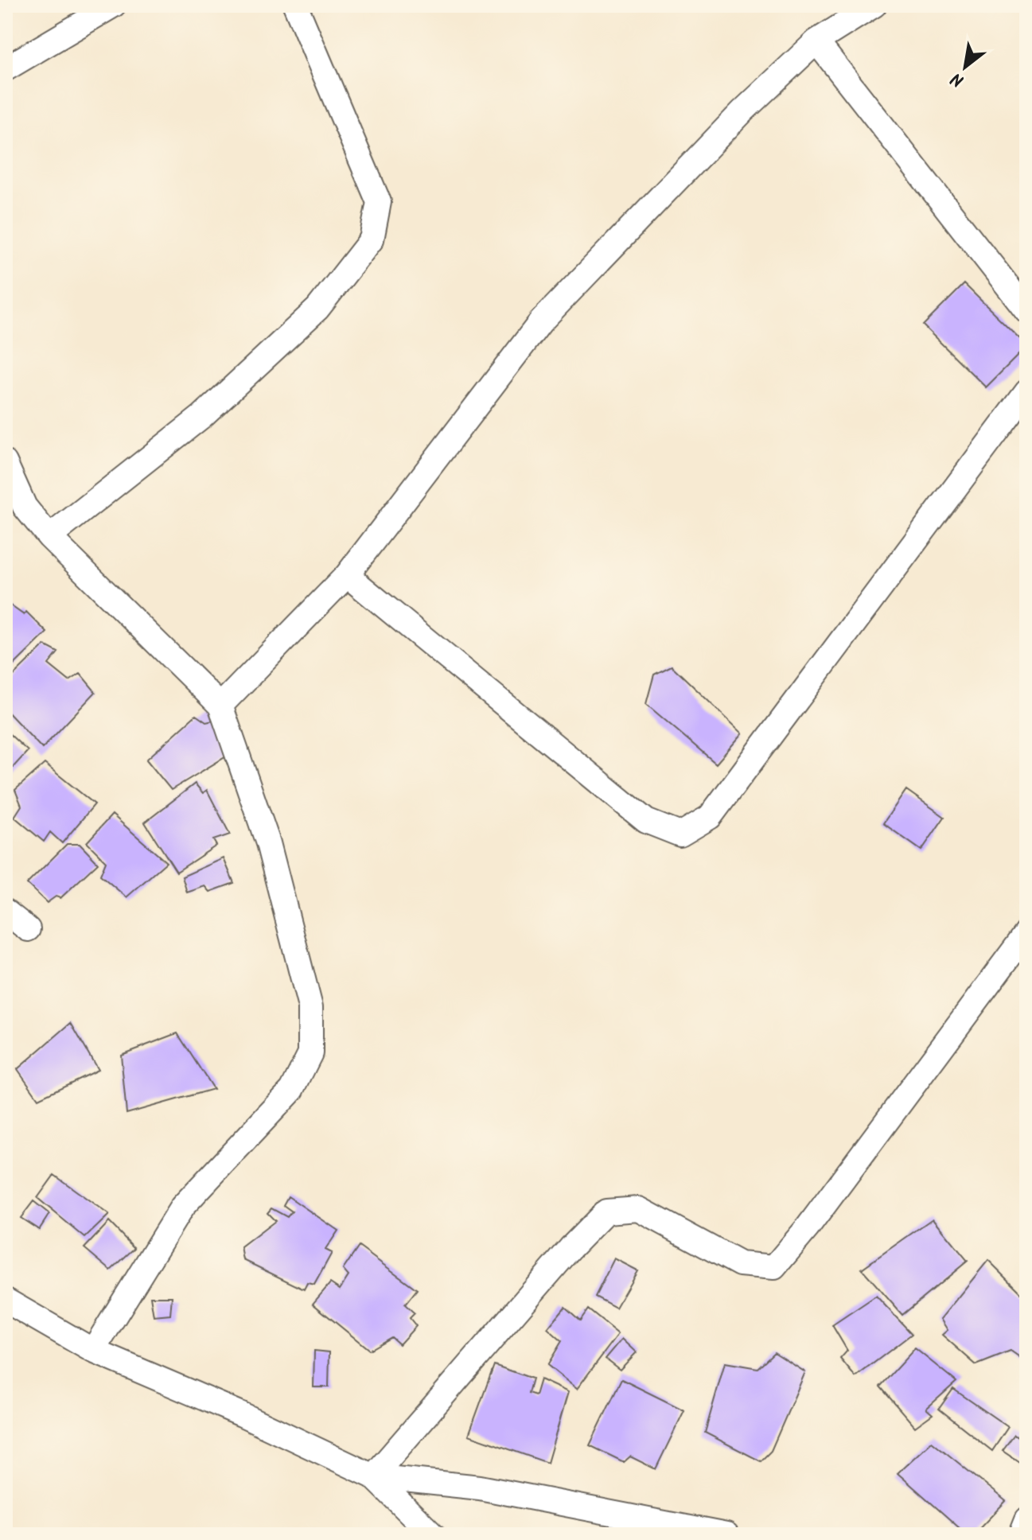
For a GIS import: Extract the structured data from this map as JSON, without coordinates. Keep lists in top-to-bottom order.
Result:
{
  "north": "bottom left"
}
